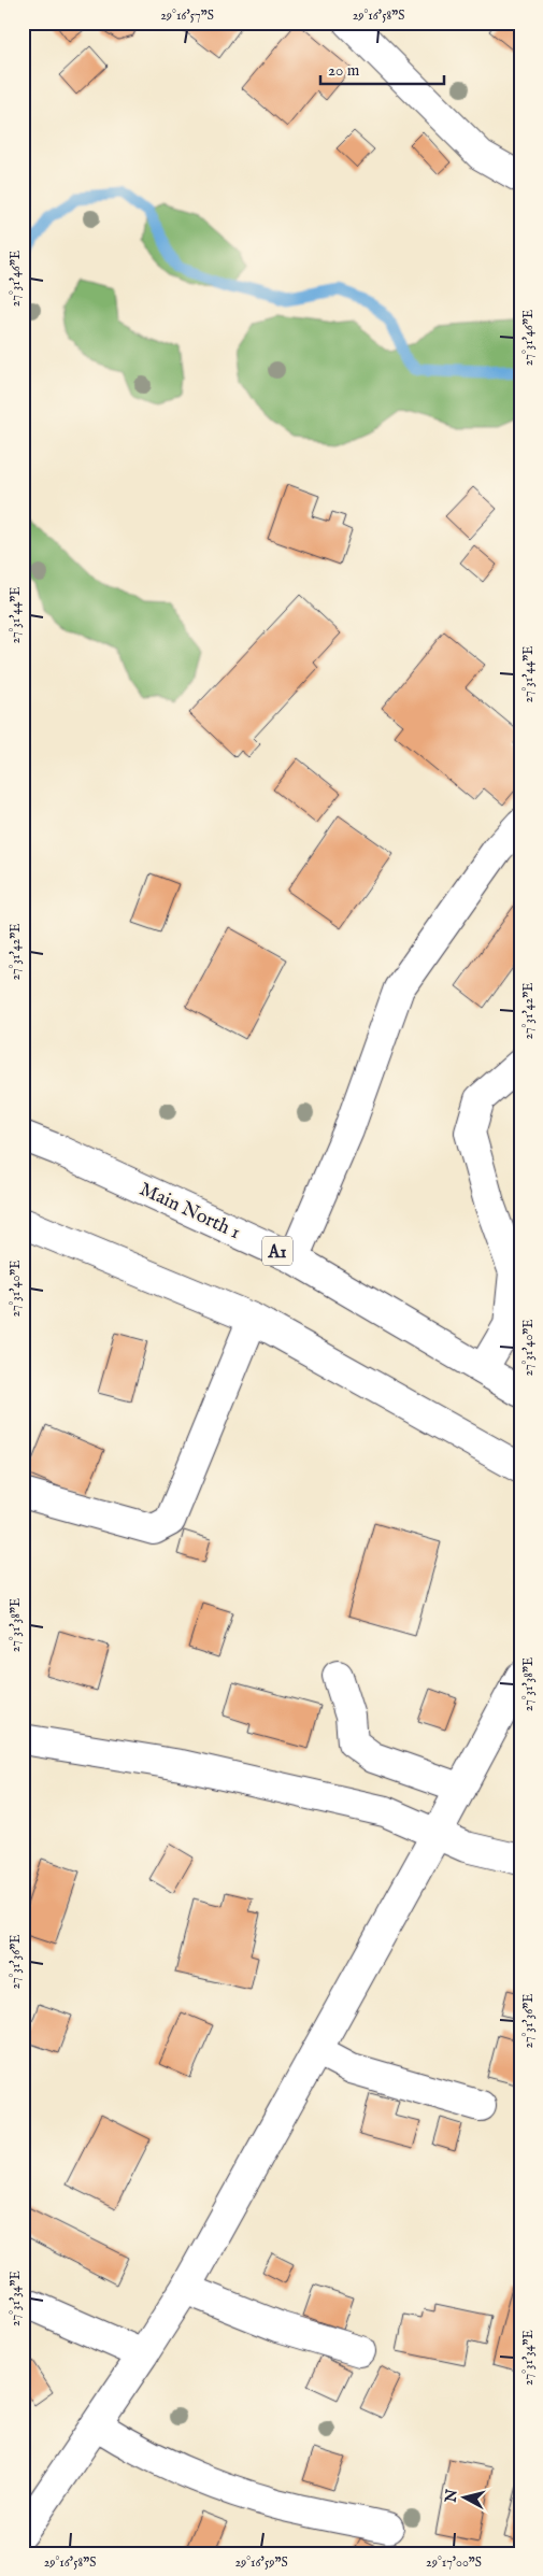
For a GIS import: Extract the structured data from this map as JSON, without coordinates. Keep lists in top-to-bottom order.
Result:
{
  "streets": {
    "street": ["Main North 1", "A1"]
  },
  "scale_bar": "20 m",
  "north": "left",
  "coordinates": [
    "29°16'57\"S",
    "29°16'58\"S",
    "27°31'46\"E",
    "27°31'44\"E",
    "27°31'42\"E",
    "27°31'40\"E",
    "27°31'38\"E",
    "27°31'36\"E",
    "27°31'34\"E",
    "29°16'59\"S",
    "29°17'00\"S"
  ]
}
